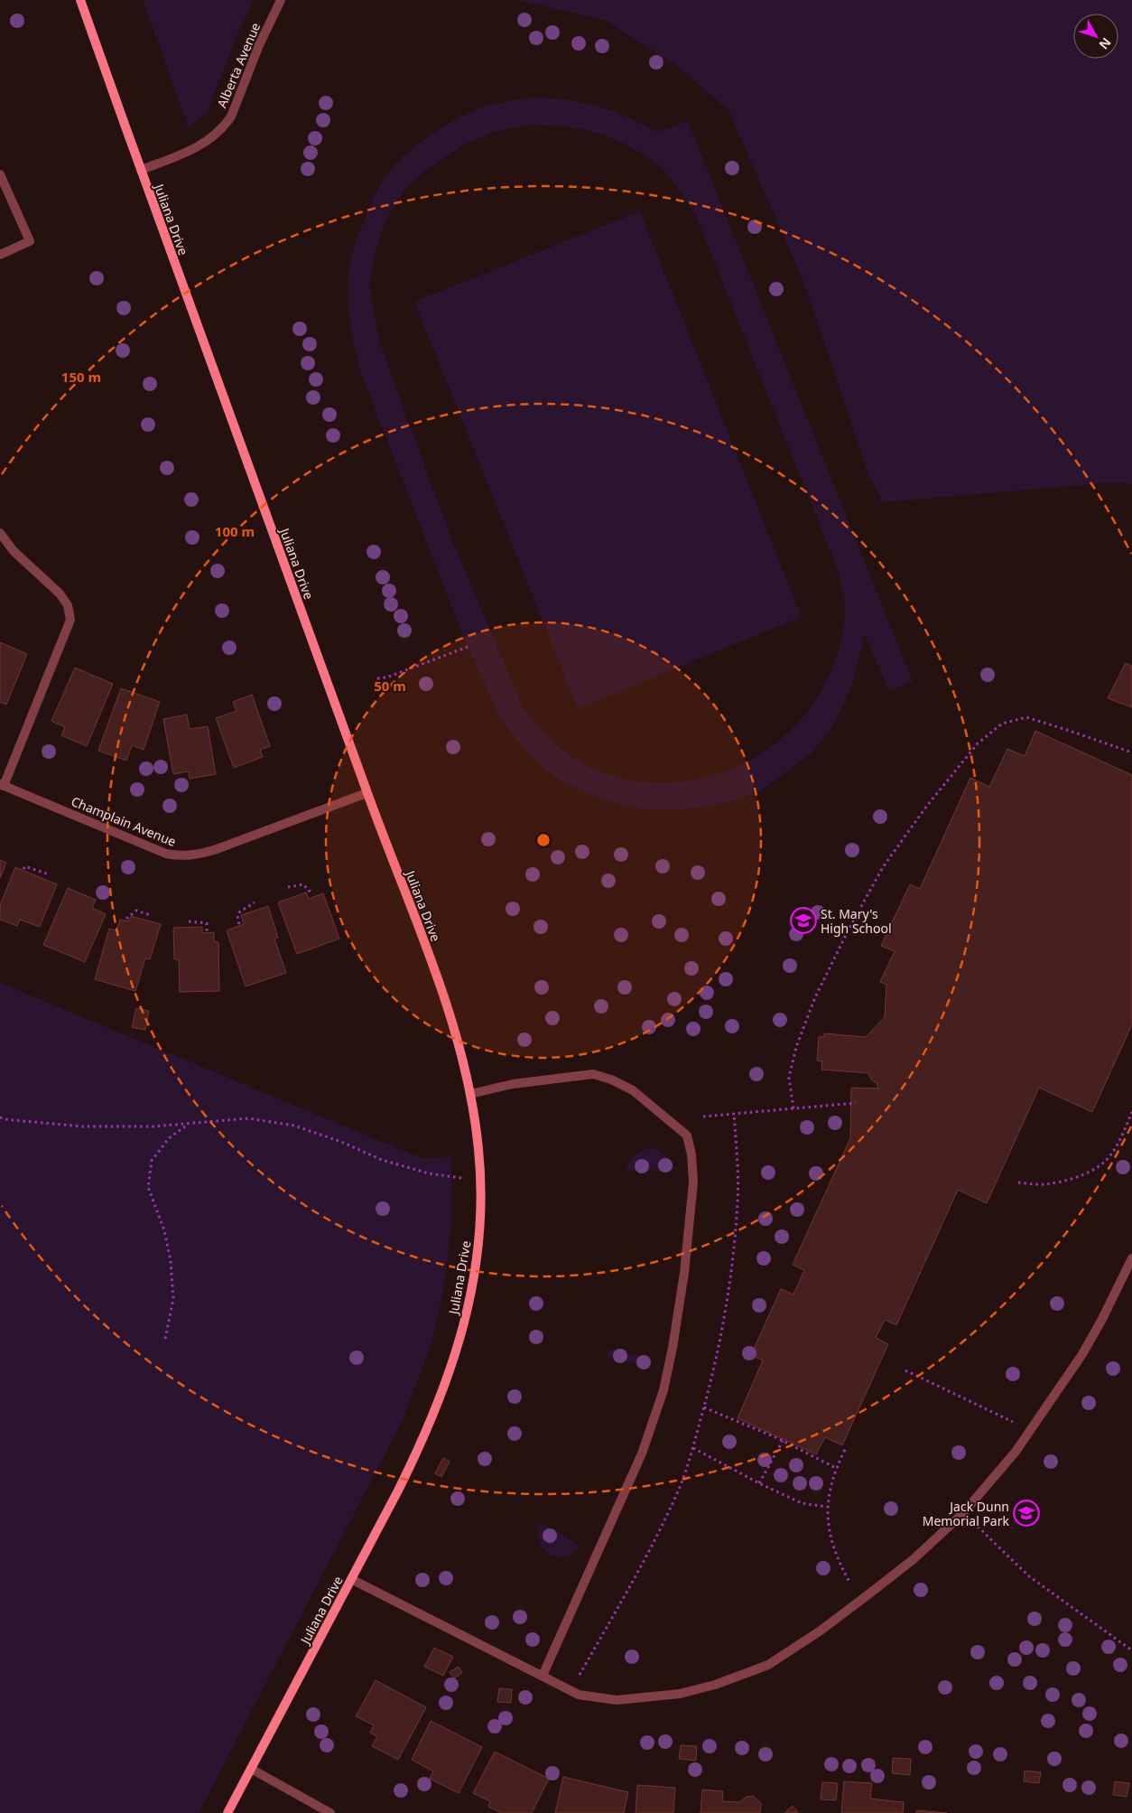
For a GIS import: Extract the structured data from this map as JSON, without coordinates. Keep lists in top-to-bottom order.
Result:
{
  "streets": {
    "street": ["Alberta Avenue", "Juliana Drive", "Champlain Avenue"]
  },
  "crossings": [
    ["Alberta Avenue", "Juliana Drive"],
    ["Juliana Drive", "Champlain Avenue"]
  ],
  "places": {
    "school or university": ["St. Mary's High School", "Jack Dunn Memorial Park"]
  },
  "north": "bottom right",
  "rings": ["150 m", "100 m", "50 m"]
}
